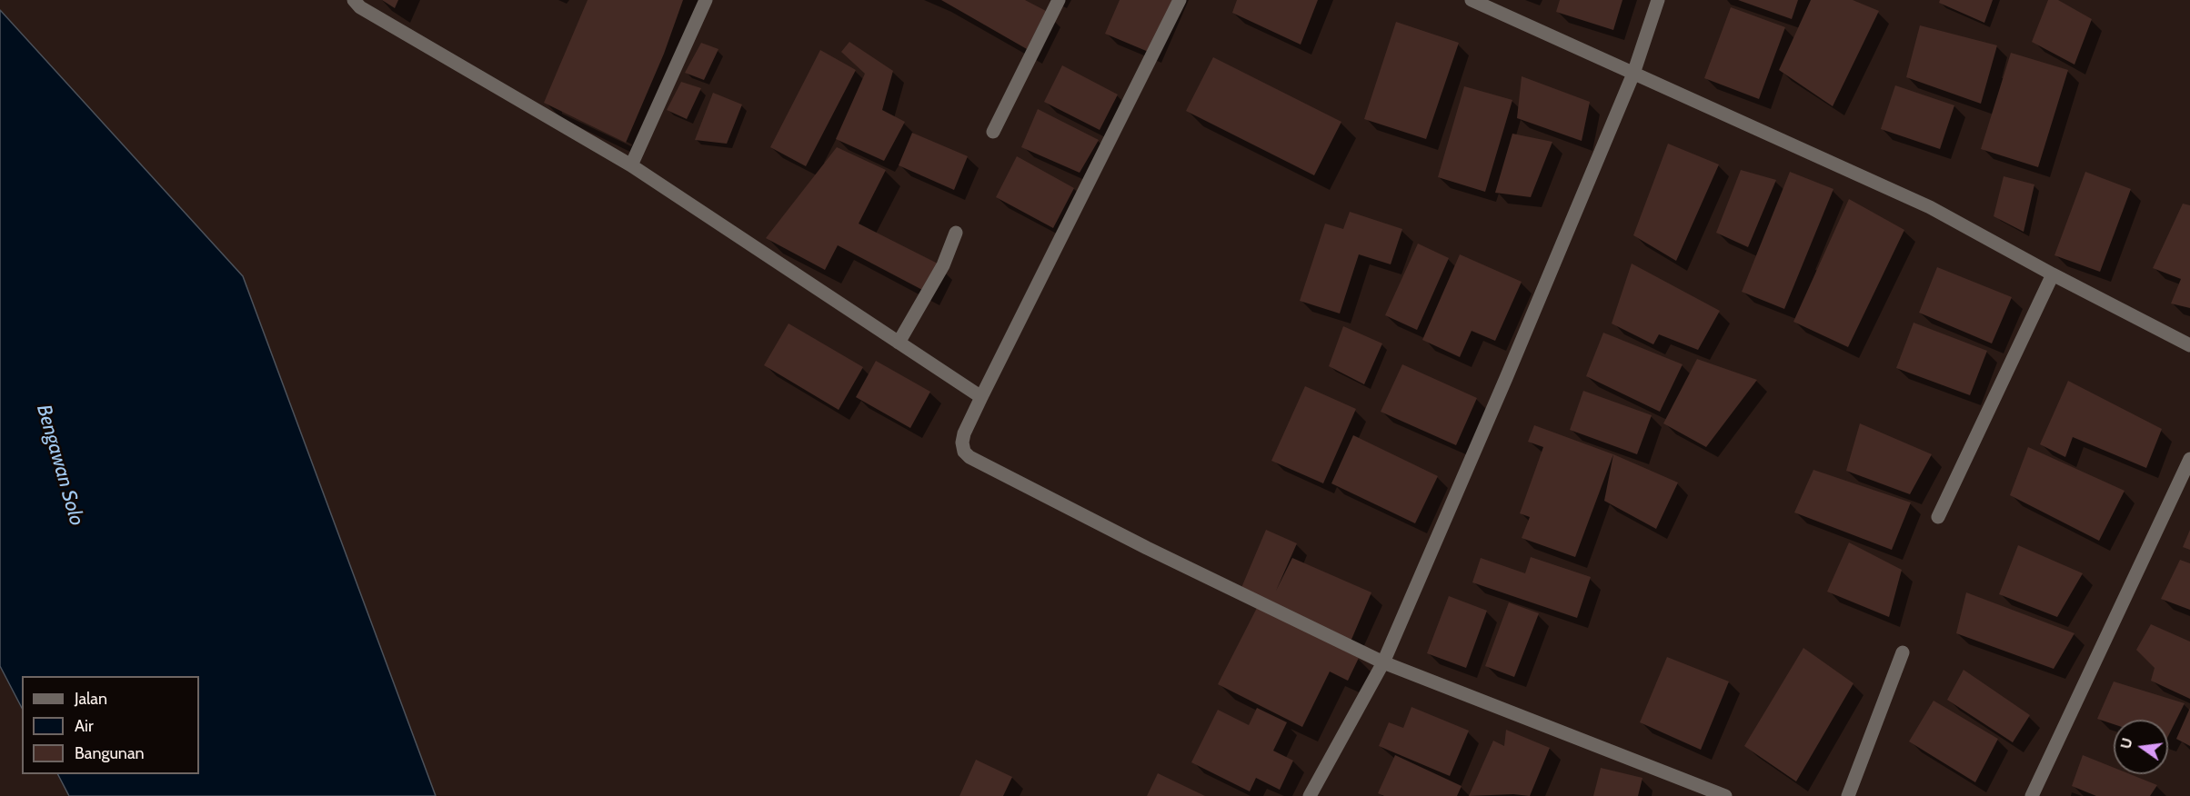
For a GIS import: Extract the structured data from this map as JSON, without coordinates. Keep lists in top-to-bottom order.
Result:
{
  "water": ["Bengawan Solo"],
  "legend": ["Jalan", "Air", "Bangunan"],
  "north": "left"
}
